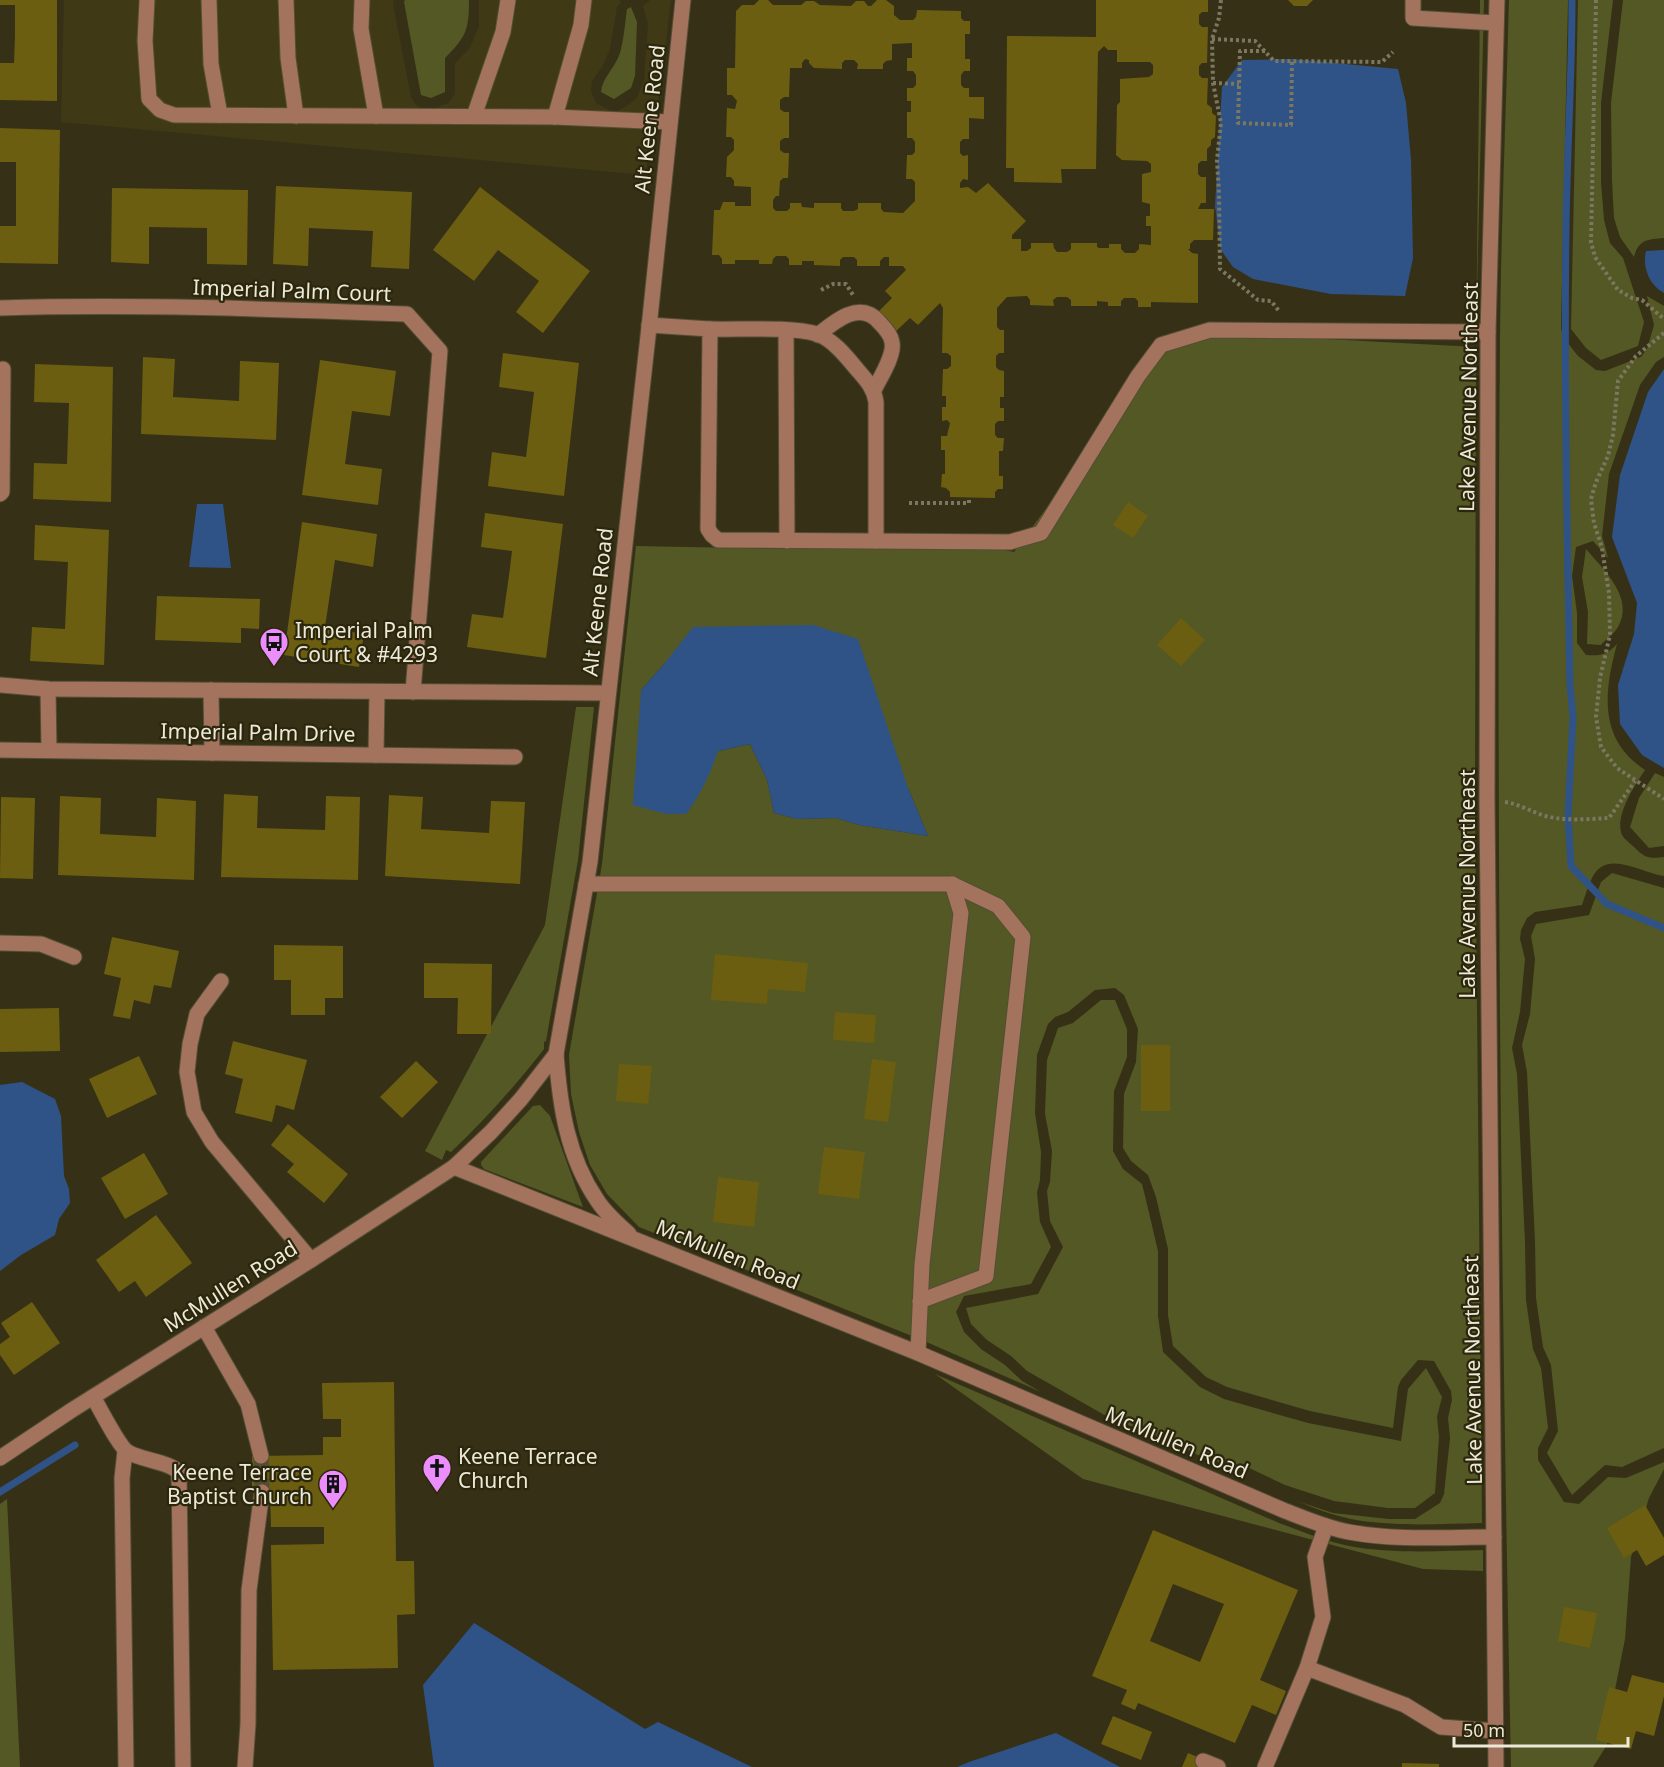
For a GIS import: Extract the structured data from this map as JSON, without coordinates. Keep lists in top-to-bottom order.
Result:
{
  "streets": {
    "street": [
      "Alt Keene Road",
      "Imperial Palm Court",
      "Lake Avenue Northeast",
      "Imperial Palm Drive",
      "McMullen Road"
    ]
  },
  "crossings": [
    ["Alt Keene Road", "McMullen Road"],
    ["Lake Avenue Northeast", "McMullen Road"]
  ],
  "places": {
    "bus stop": ["Imperial Palm Court & #4293"],
    "church": ["Keene Terrace Church"],
    "building": ["Keene Terrace Baptist Church"]
  },
  "scale_bar": "50 m"
}
